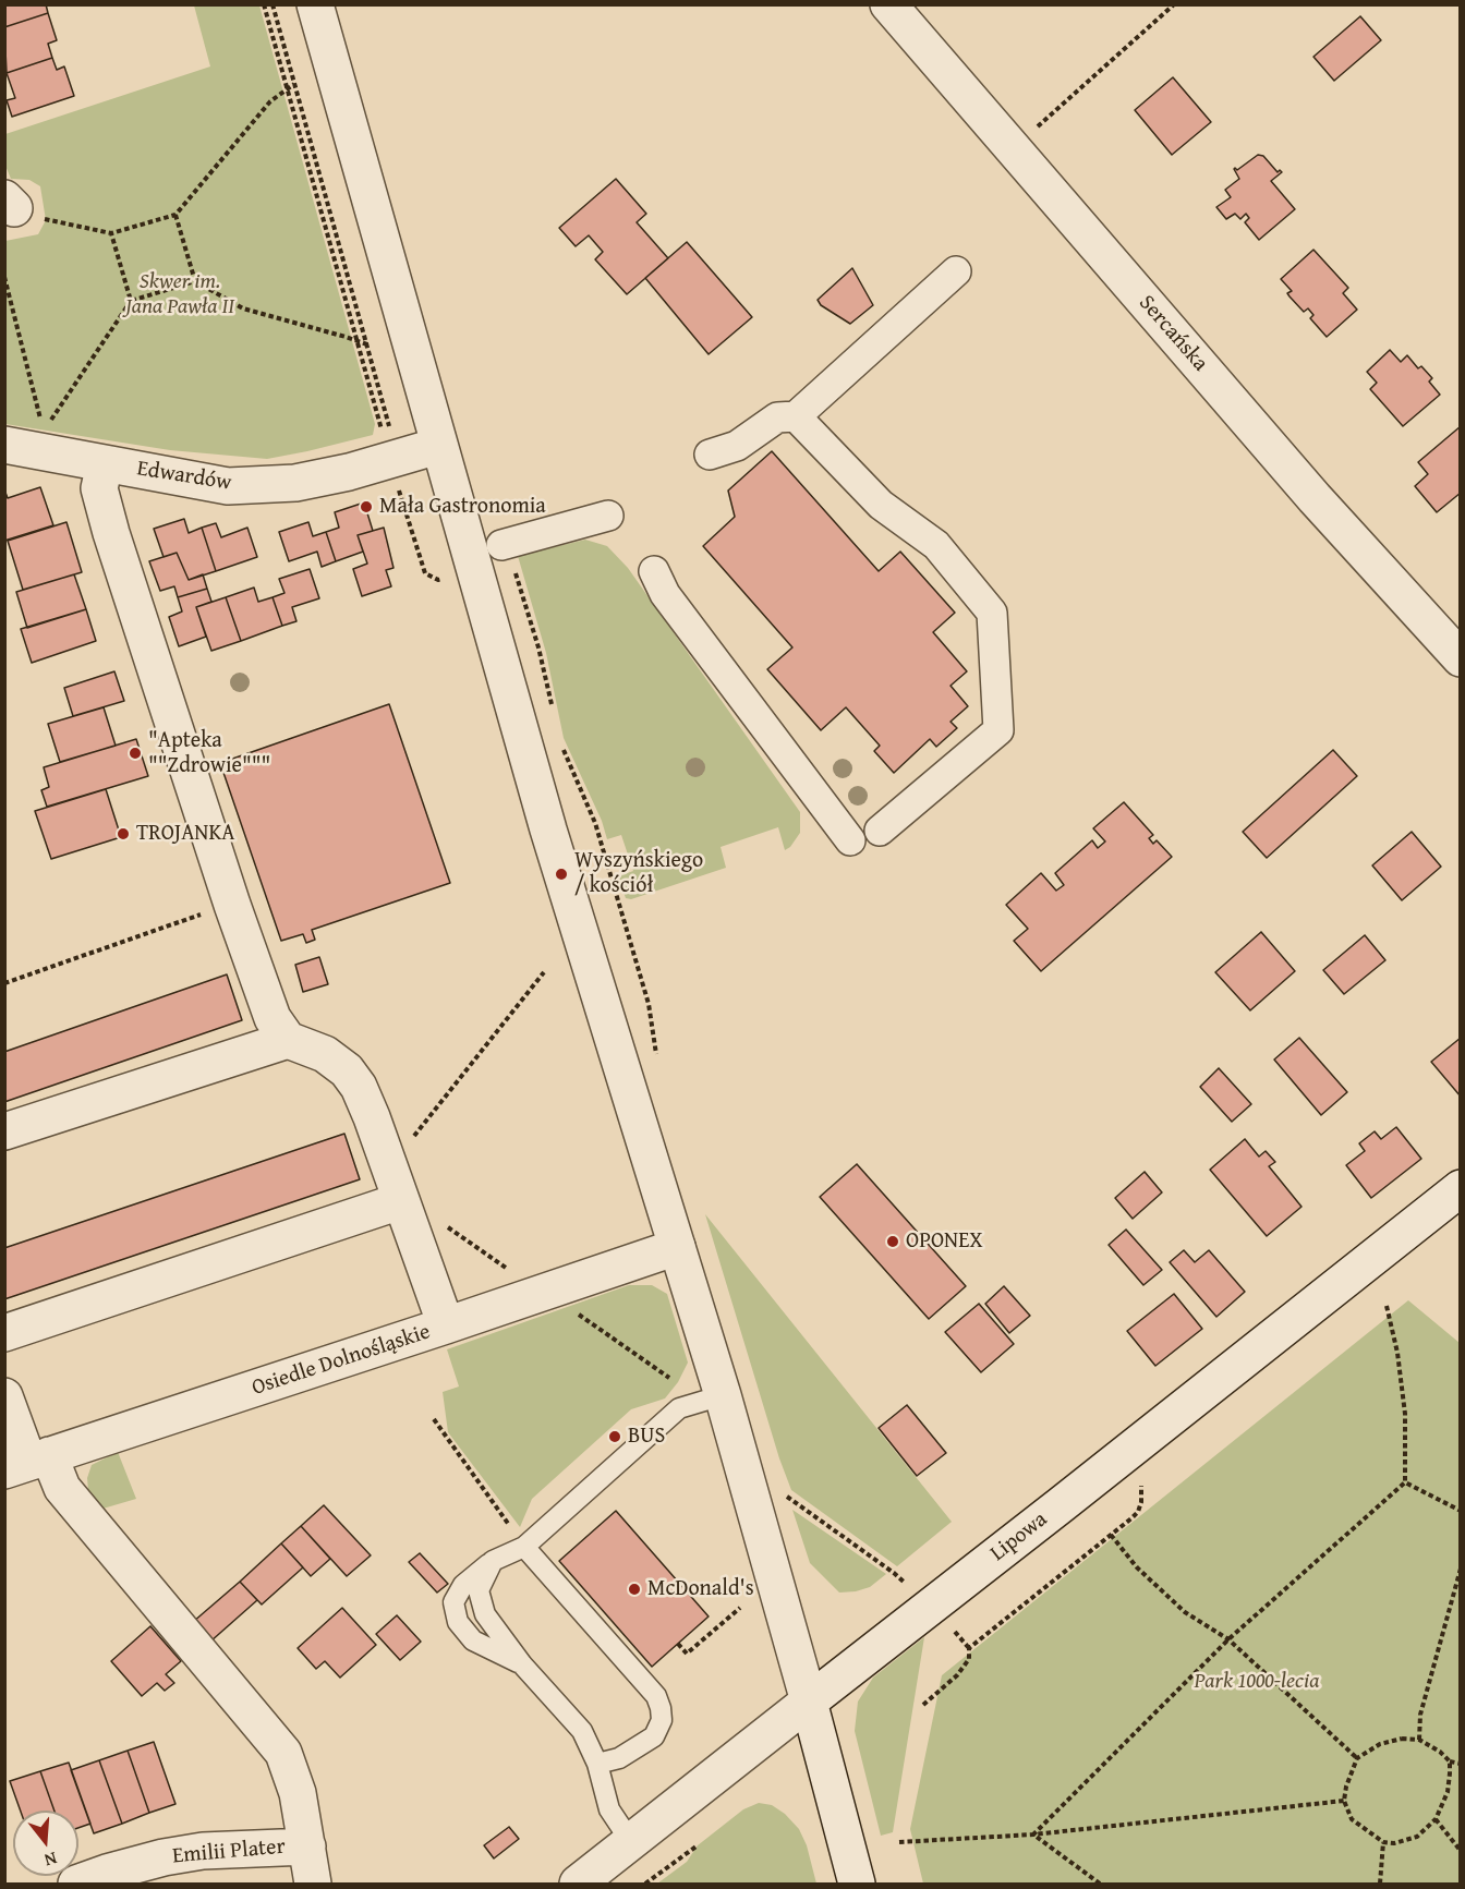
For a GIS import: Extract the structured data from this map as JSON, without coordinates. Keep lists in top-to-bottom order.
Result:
{
  "streets": {
    "street": [
      "Sercańska",
      "Edwardów",
      "Osiedle Dolnośląskie",
      "Lipowa",
      "Emilii Plater"
    ]
  },
  "parks": ["Skwer im. Jana Pawła II", "Park 1000-lecia"],
  "places": [
    "Mała Gastronomia",
    "\"Apteka \"\"Zdrowie\"\"\"",
    "TROJANKA",
    "Wyszyńskiego / kościół",
    "OPONEX",
    "BUS",
    "McDonald's"
  ],
  "north": "bottom"
}
